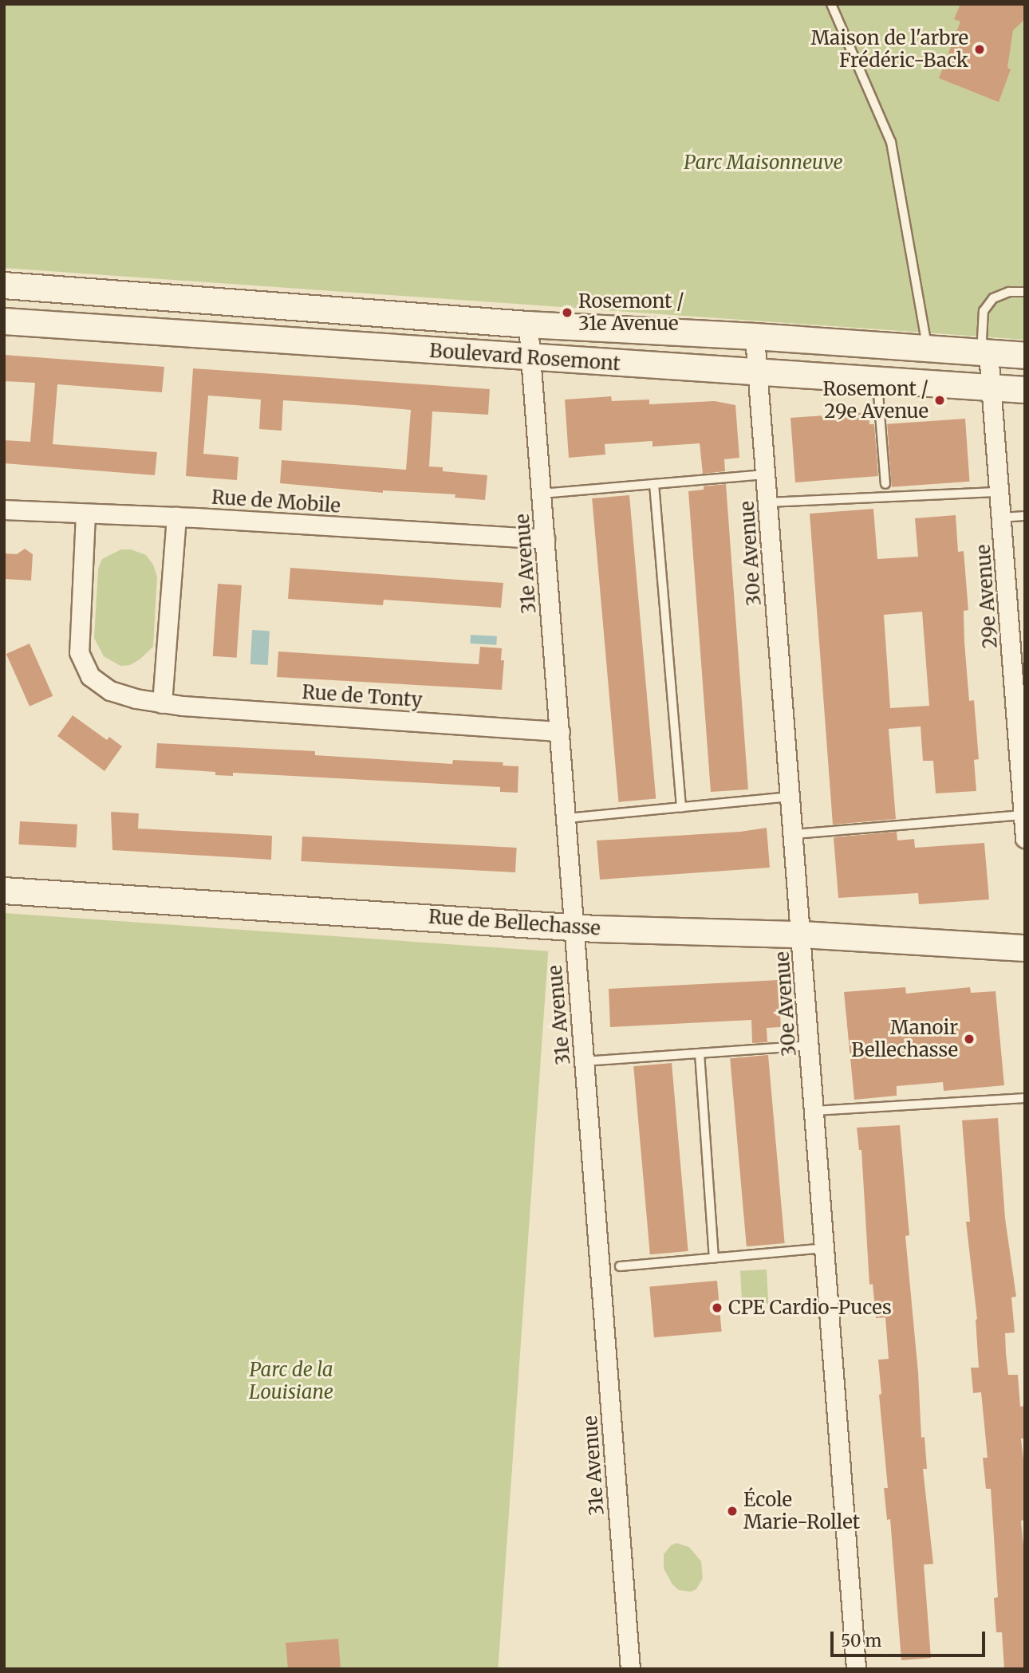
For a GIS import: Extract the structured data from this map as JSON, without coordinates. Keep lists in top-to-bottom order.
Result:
{
  "streets": {
    "main road": ["Boulevard Rosemont", "Rue de Bellechasse"],
    "street": [
      "Rue de Mobile",
      "30e Avenue",
      "31e Avenue",
      "29e Avenue",
      "Rue de Tonty"
    ]
  },
  "crossings": [
    ["Boulevard Rosemont", "30e Avenue"],
    ["Boulevard Rosemont", "31e Avenue"],
    ["Boulevard Rosemont", "29e Avenue"],
    ["Rue de Mobile", "31e Avenue"],
    ["Rue de Mobile", "Rue de Tonty"],
    ["30e Avenue", "Rue de Bellechasse"],
    ["31e Avenue", "Rue de Tonty"],
    ["31e Avenue", "Rue de Bellechasse"]
  ],
  "parks": ["Parc Maisonneuve", "Parc de la Louisiane"],
  "places": [
    "Maison de l'arbre Frédéric-Back",
    "Rosemont / 31e Avenue",
    "Rosemont / 29e Avenue",
    "Manoir Bellechasse",
    "CPE Cardio-Puces",
    "École Marie-Rollet"
  ],
  "scale_bar": "50 m"
}
